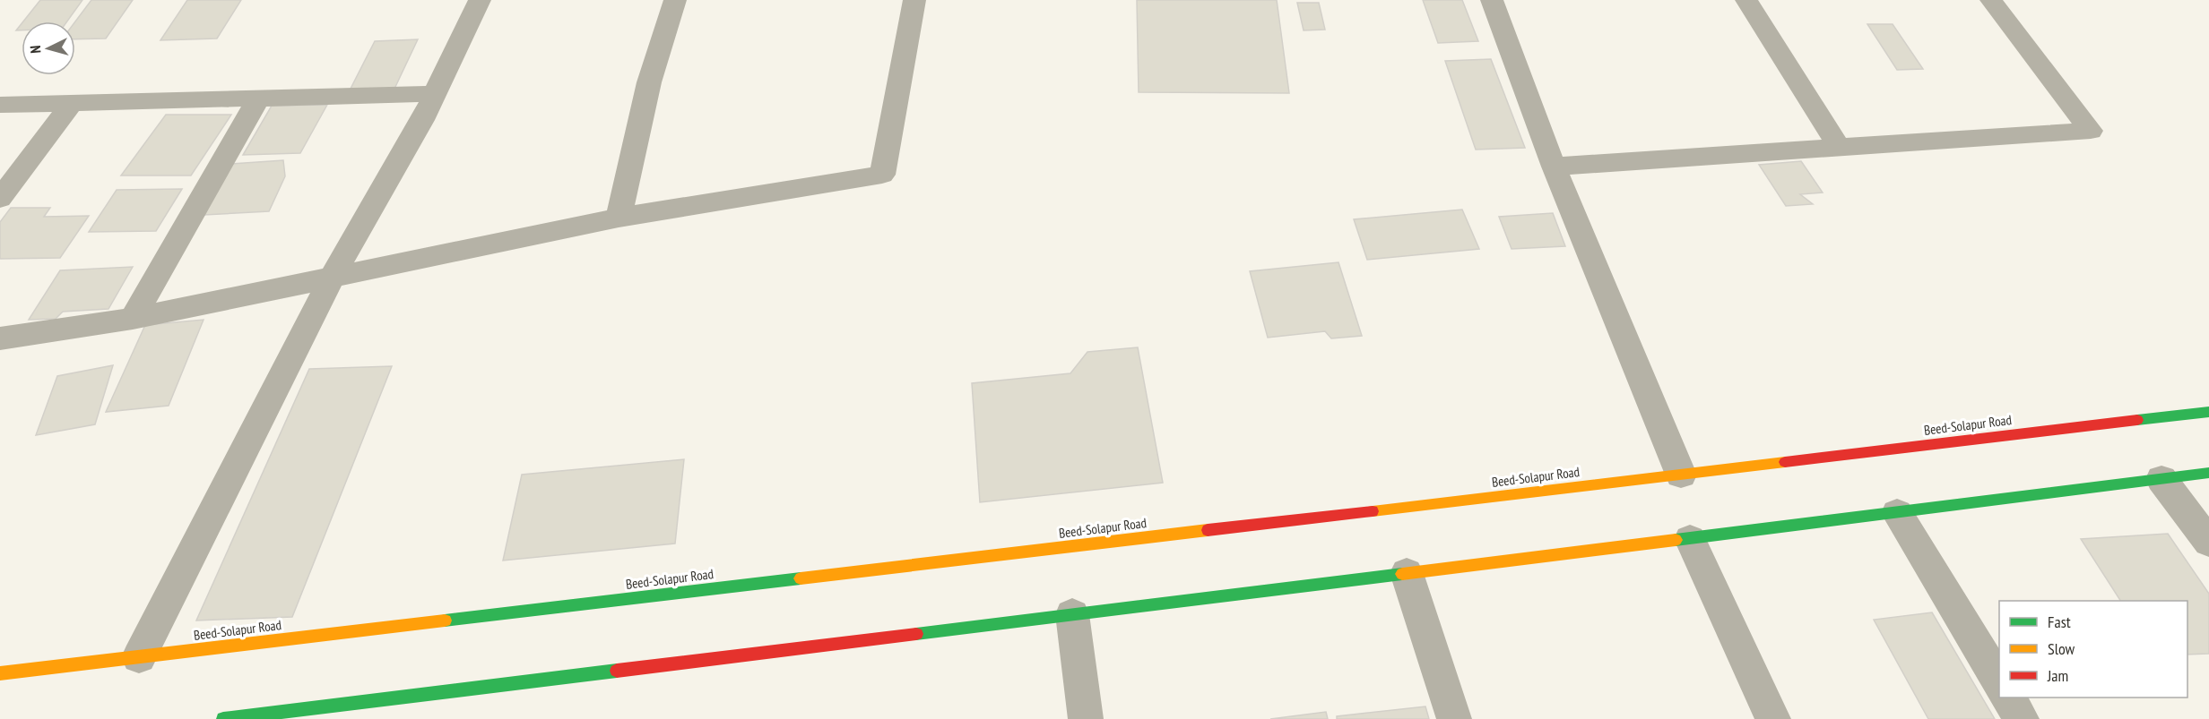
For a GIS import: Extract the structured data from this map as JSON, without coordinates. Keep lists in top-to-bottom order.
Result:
{
  "streets": {
    "main road": ["Beed-Solapur Road"]
  },
  "legend": ["Fast", "Slow", "Jam"],
  "north": "left"
}
